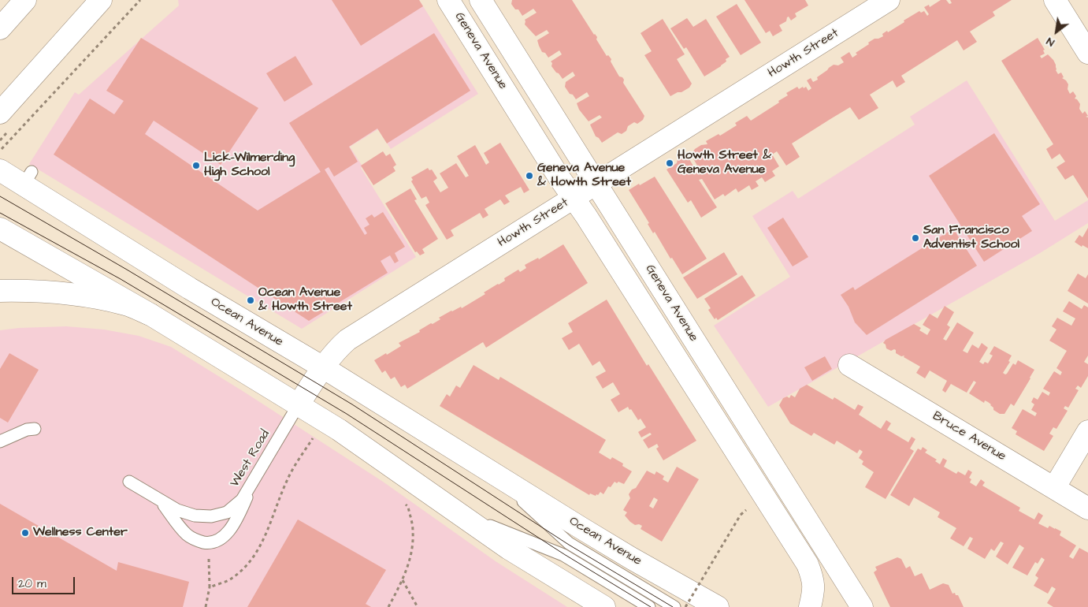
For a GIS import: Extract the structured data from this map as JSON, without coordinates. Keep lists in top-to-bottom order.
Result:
{
  "streets": {
    "main road": [
      "Geneva Avenue",
      "Howth Street",
      "Ocean Avenue",
      "Bruce Avenue"
    ],
    "lane": ["West Road"]
  },
  "crossings": [
    ["Geneva Avenue", "Howth Street"],
    ["Howth Street", "Ocean Avenue"],
    ["Howth Street", "West Road"]
  ],
  "places": [
    "Howth Street & Geneva Avenue",
    "Lick-Wilmerding High School",
    "Geneva Avenue & Howth Street",
    "San Francisco Adventist School",
    "Ocean Avenue & Howth Street",
    "Wellness Center"
  ],
  "scale_bar": "20 m",
  "north": "bottom left"
}
